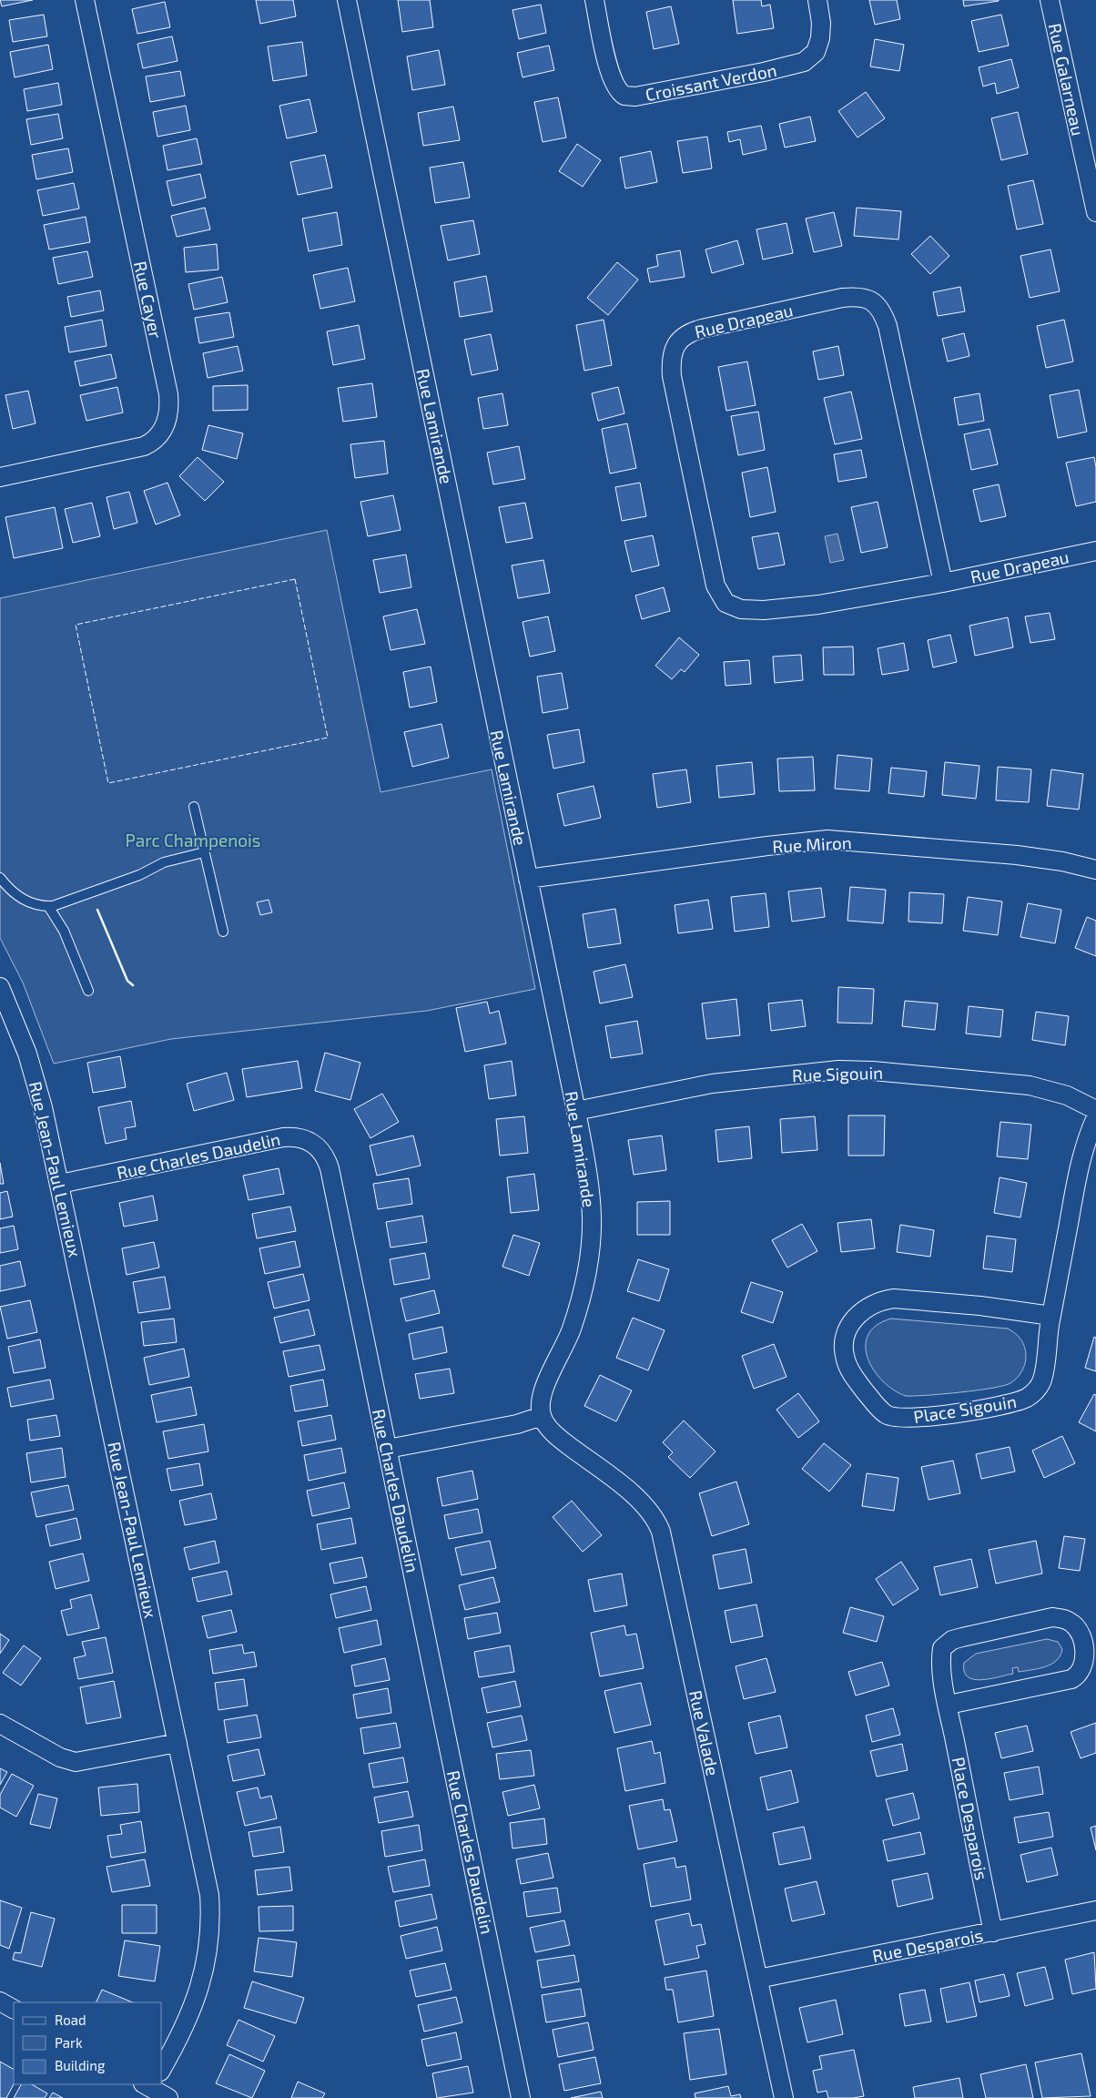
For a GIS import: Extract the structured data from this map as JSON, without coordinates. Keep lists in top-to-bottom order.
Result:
{
  "streets": {
    "street": [
      "Rue Galarneau",
      "Croissant Verdon",
      "Rue Cayer",
      "Rue Drapeau",
      "Rue Lamirande",
      "Rue Miron",
      "Rue Sigouin",
      "Rue Charles Daudelin",
      "Rue Jean-Paul Lemieux",
      "Place Sigouin",
      "Rue Valade",
      "Place Desparois",
      "Rue Desparois"
    ]
  },
  "crossings": [
    ["Rue Lamirande", "Rue Miron"],
    ["Rue Lamirande", "Rue Sigouin"],
    ["Rue Lamirande", "Rue Valade"],
    ["Rue Charles Daudelin", "Rue Jean-Paul Lemieux"],
    ["Rue Valade", "Rue Desparois"],
    ["Place Desparois", "Rue Desparois"]
  ],
  "parks": ["Parc Champenois"],
  "legend": ["Road", "Park", "Building"]
}
